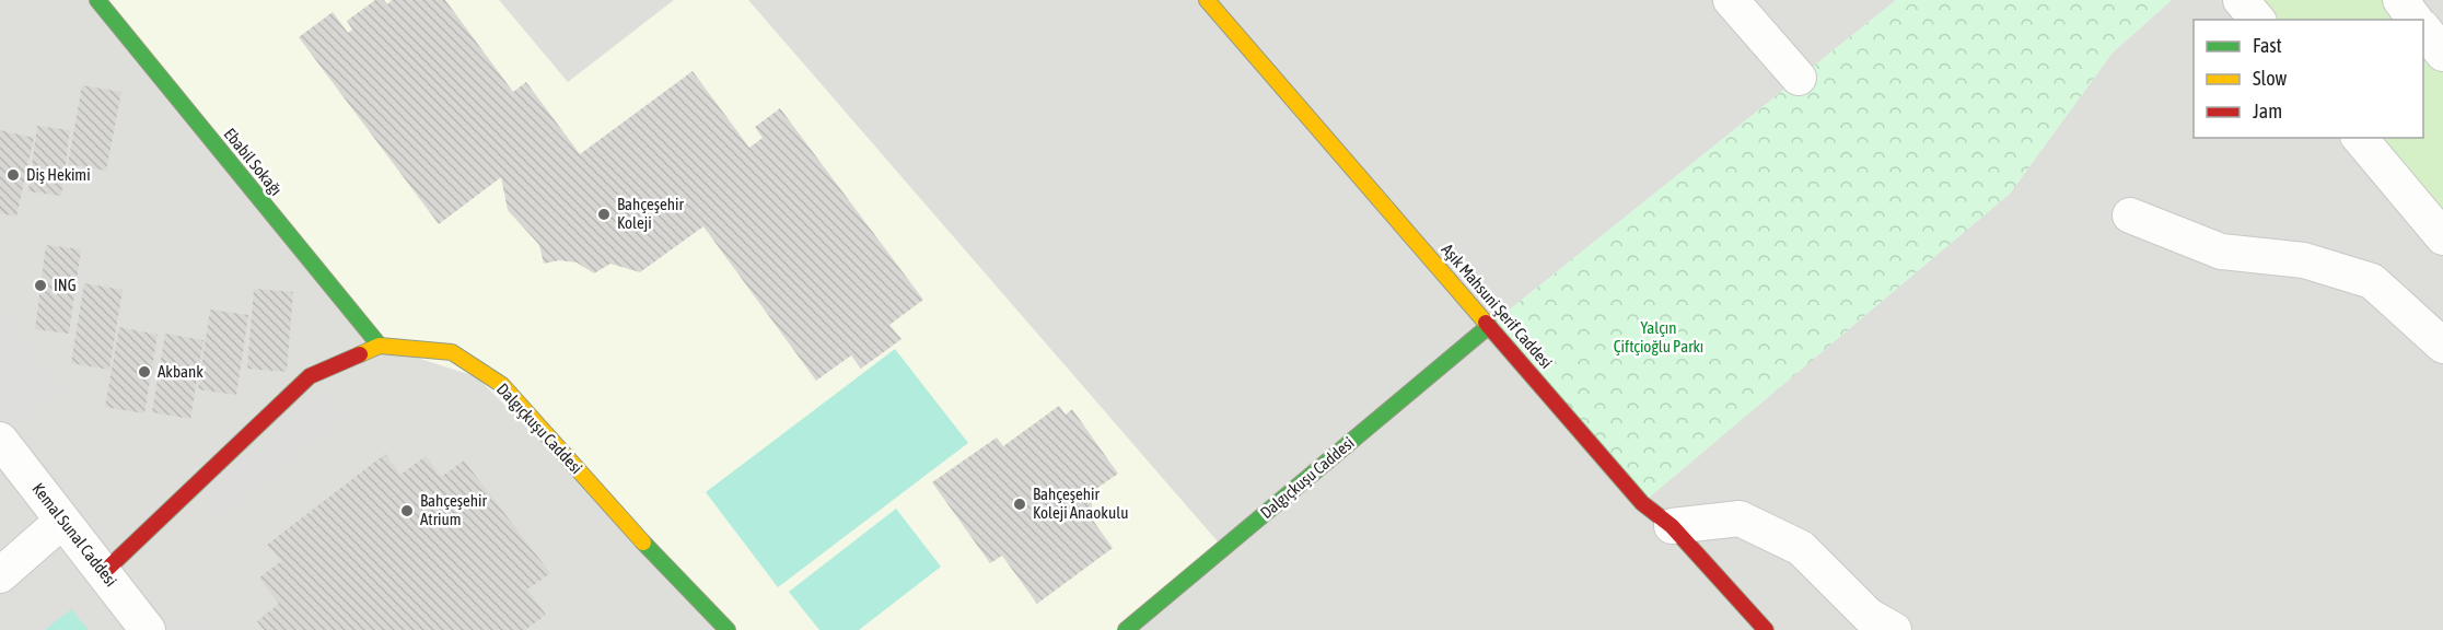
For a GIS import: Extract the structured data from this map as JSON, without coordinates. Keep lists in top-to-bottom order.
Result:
{
  "streets": {
    "street": [
      "Ebabil Sokağı",
      "Aşık Mahsuni Şerif Caddesi",
      "Dalgıçkuşu Caddesi",
      "Kemal Sunal Caddesi"
    ]
  },
  "crossings": [
    ["Ebabil Sokağı", "Dalgıçkuşu Caddesi"],
    ["Aşık Mahsuni Şerif Caddesi", "Dalgıçkuşu Caddesi"],
    ["Dalgıçkuşu Caddesi", "Kemal Sunal Caddesi"]
  ],
  "parks": ["Yalçın Çiftçioğlu Parkı"],
  "places": [
    "Diş Hekimi",
    "Bahçeşehir Koleji",
    "ING",
    "Akbank",
    "Bahçeşehir Koleji Anaokulu",
    "Bahçeşehir Atrium"
  ],
  "legend": ["Fast", "Slow", "Jam"]
}
